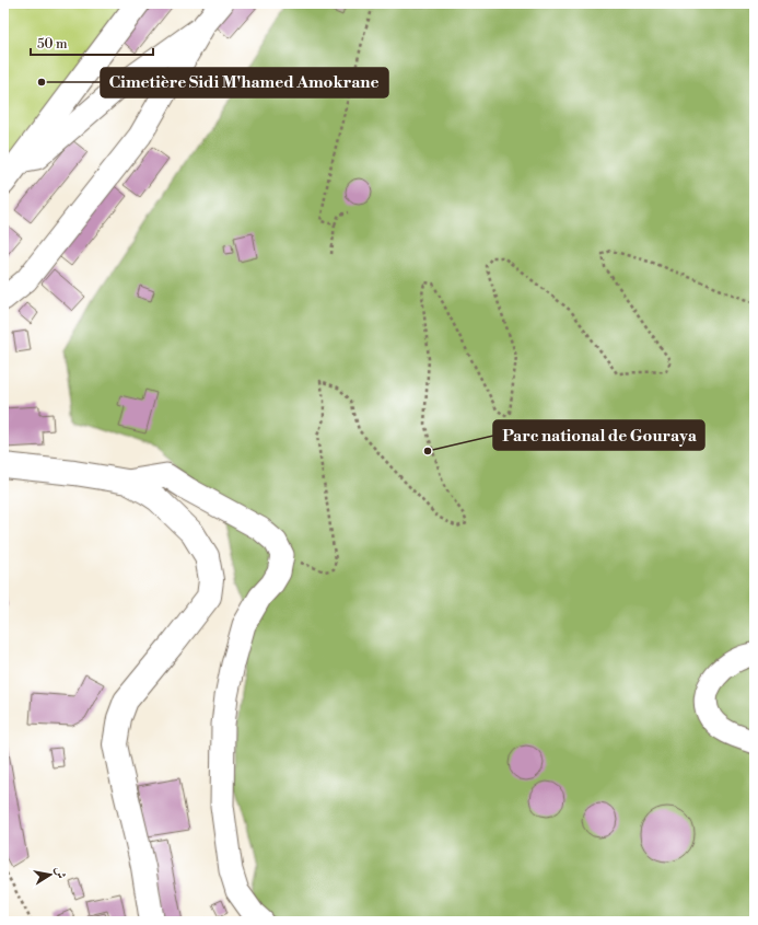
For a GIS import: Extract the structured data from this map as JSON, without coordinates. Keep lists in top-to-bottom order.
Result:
{
  "places": ["Cimetière Sidi M'hamed Amokrane", "Parc national de Gouraya"],
  "scale_bar": "50 m",
  "north": "right"
}
